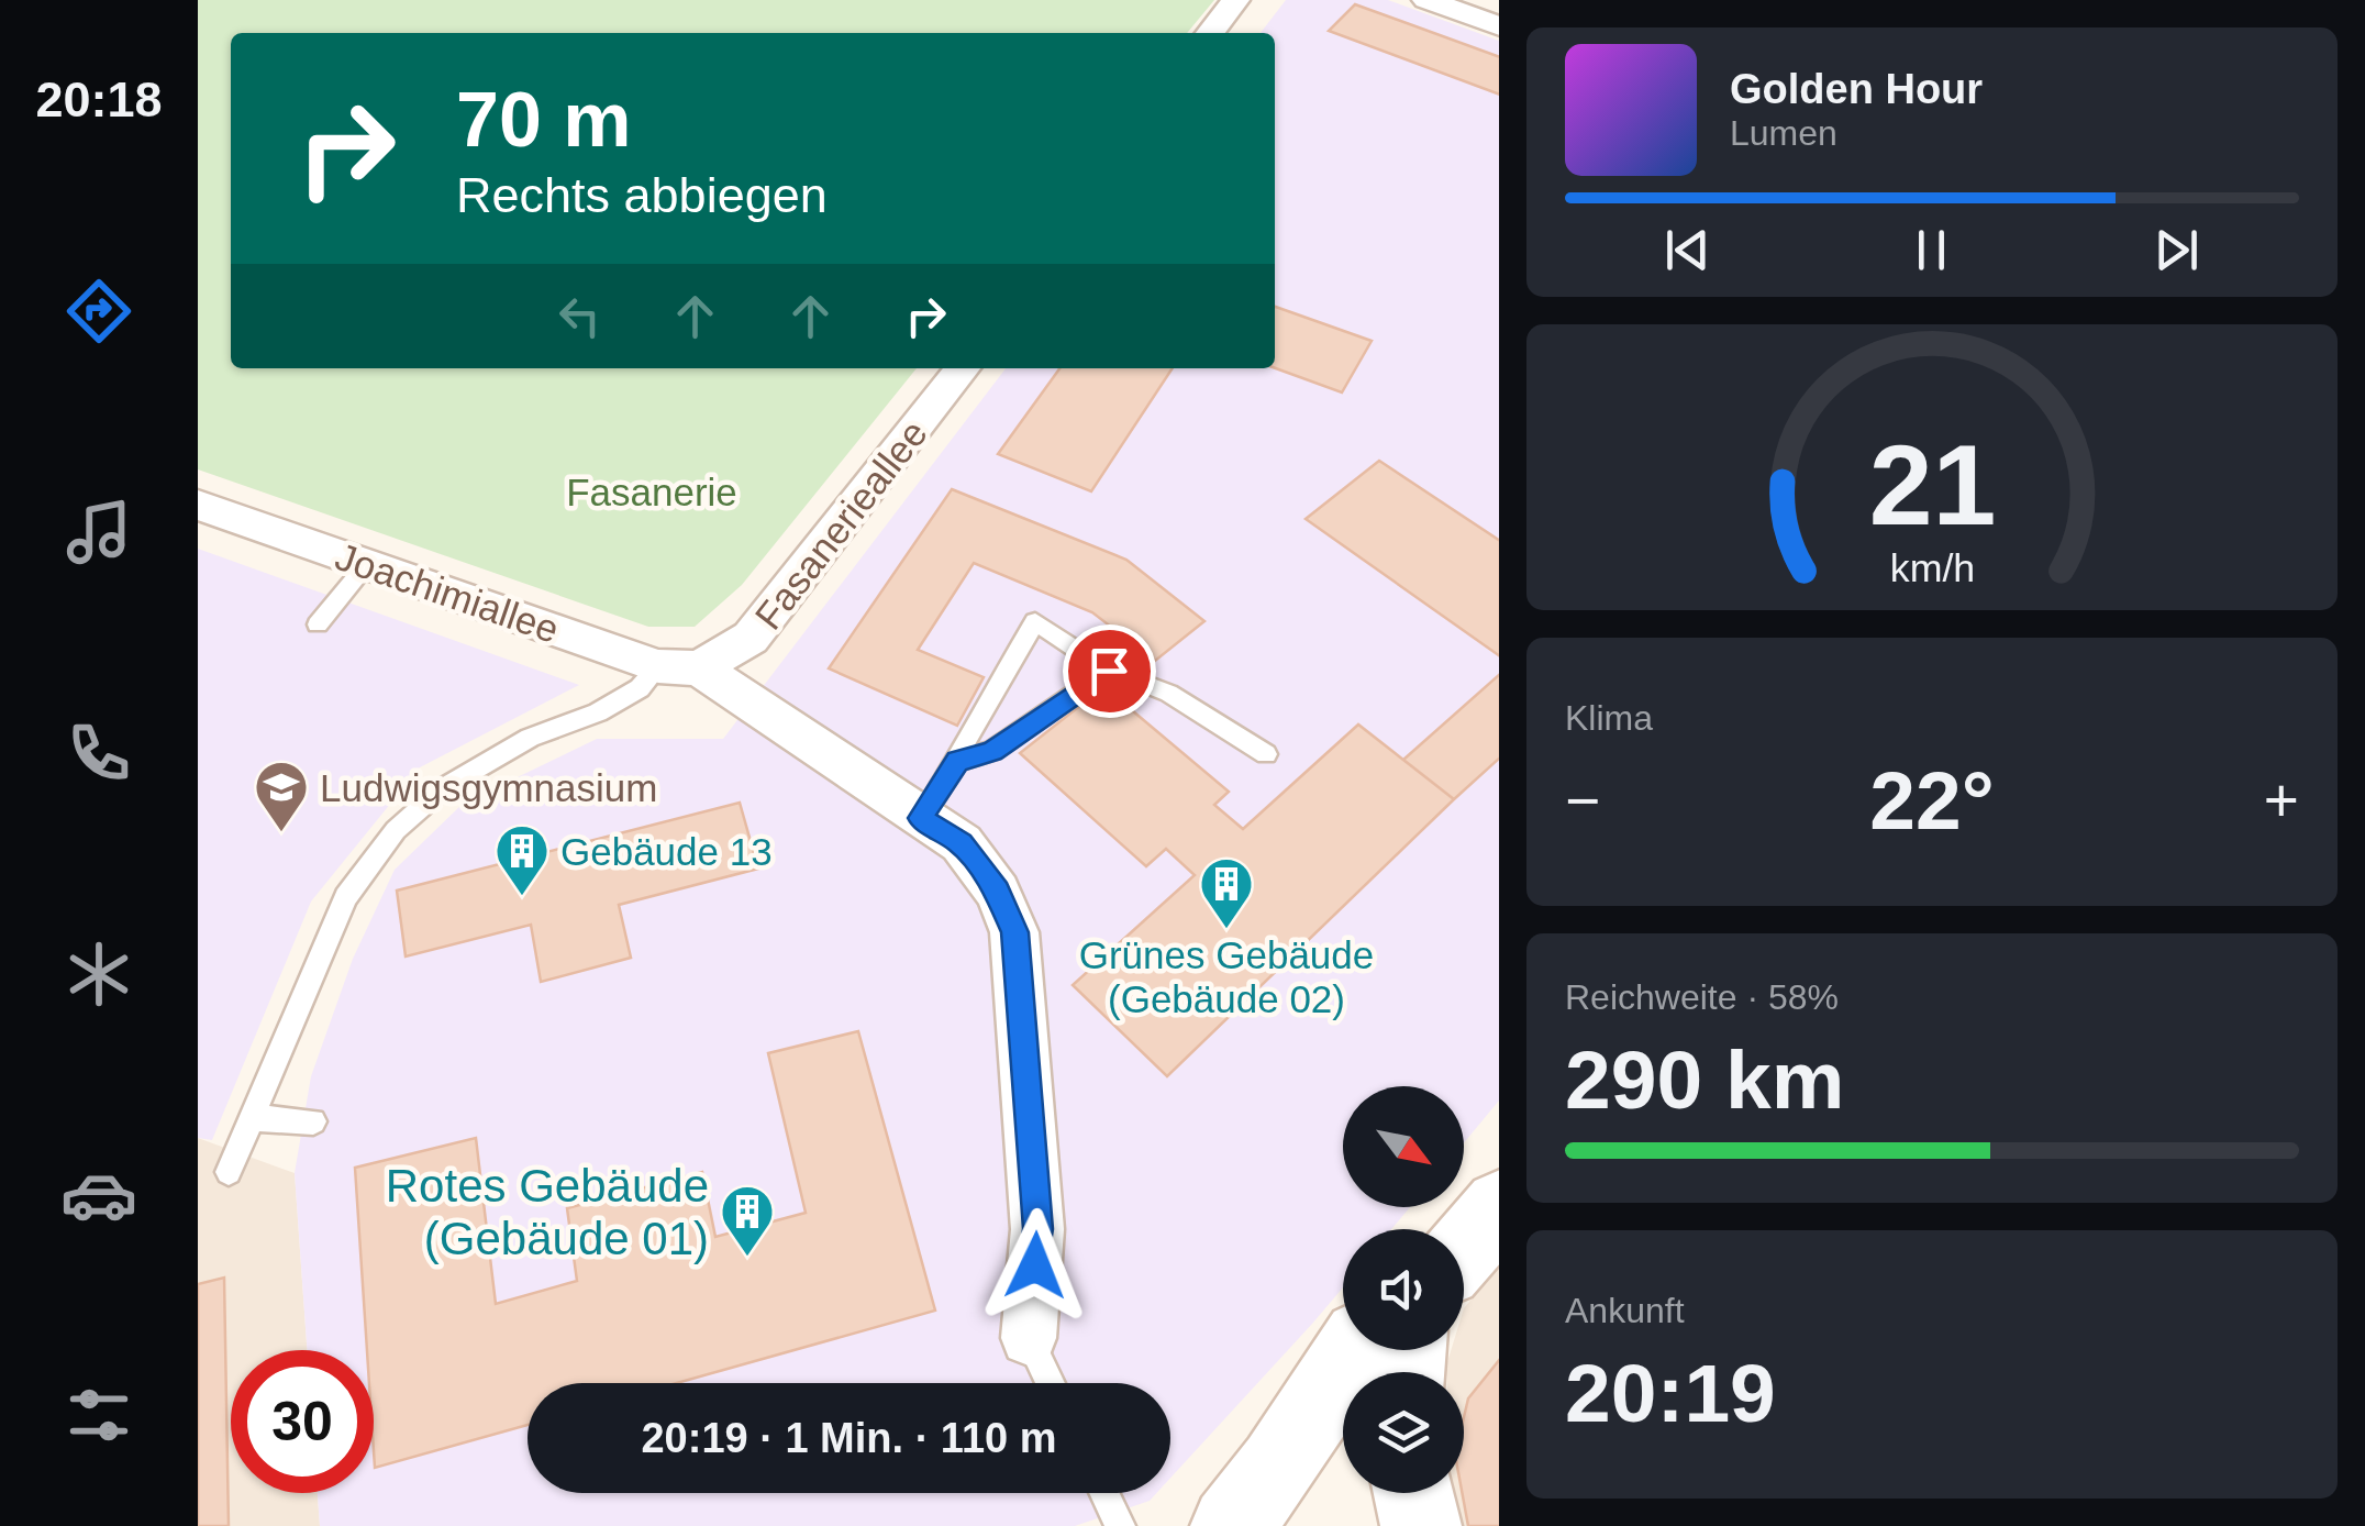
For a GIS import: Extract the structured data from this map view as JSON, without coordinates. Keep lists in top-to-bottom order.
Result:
{
  "streets": {
    "street": ["Fasanerieallee", "Joachimiallee"]
  },
  "crossings": [
    ["Fasanerieallee", "Joachimiallee"]
  ],
  "parks": ["Fasanerie"],
  "places": {
    "school or university": ["Ludwigsgymnasium"],
    "building": ["Gebäude 13", "Grünes Gebäude (Gebäude 02)", "Rotes Gebäude (Gebäude 01)"]
  },
  "north": "bottom right",
  "page": {
    "tabs": "20:18",
    "turn": ["70 m", "Rechts abbiegen"],
    "song": ["Golden Hour", "Lumen"],
    "tile": [
      "Klima",
      ["Reichweite · 58%", "290 km"],
      ["Ankunft", "20:19"]
    ],
    "heat": ["−", "22°", "+"],
    "limit": "30",
    "trip": "20:19 · 1 Min. · 110 m",
    "gauge": ["21", "km/h"]
  }
}
